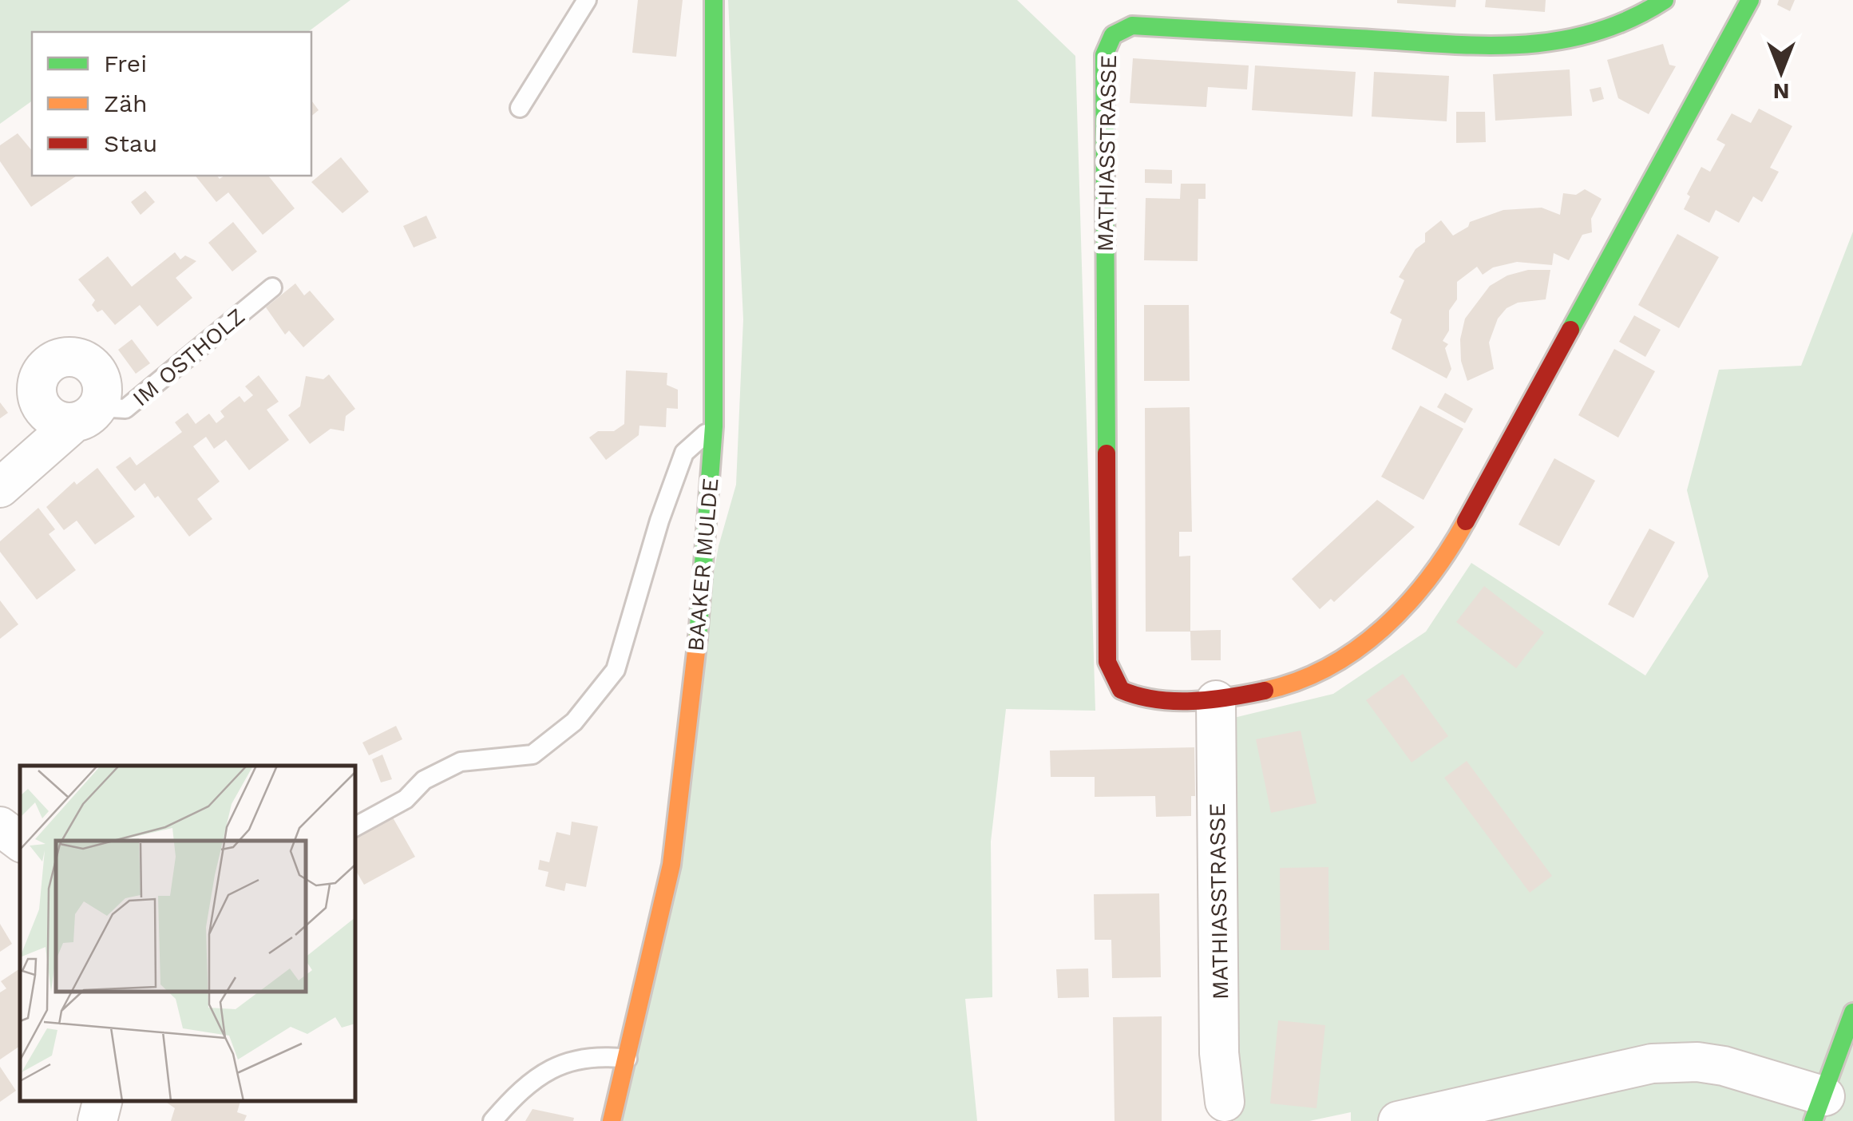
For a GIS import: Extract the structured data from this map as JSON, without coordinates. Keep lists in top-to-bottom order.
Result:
{
  "streets": {
    "street": ["MATHIASSTRASSE", "IM OSTHOLZ", "BAAKER MULDE"]
  },
  "legend": ["Frei", "Zäh", "Stau"],
  "north": "bottom"
}
